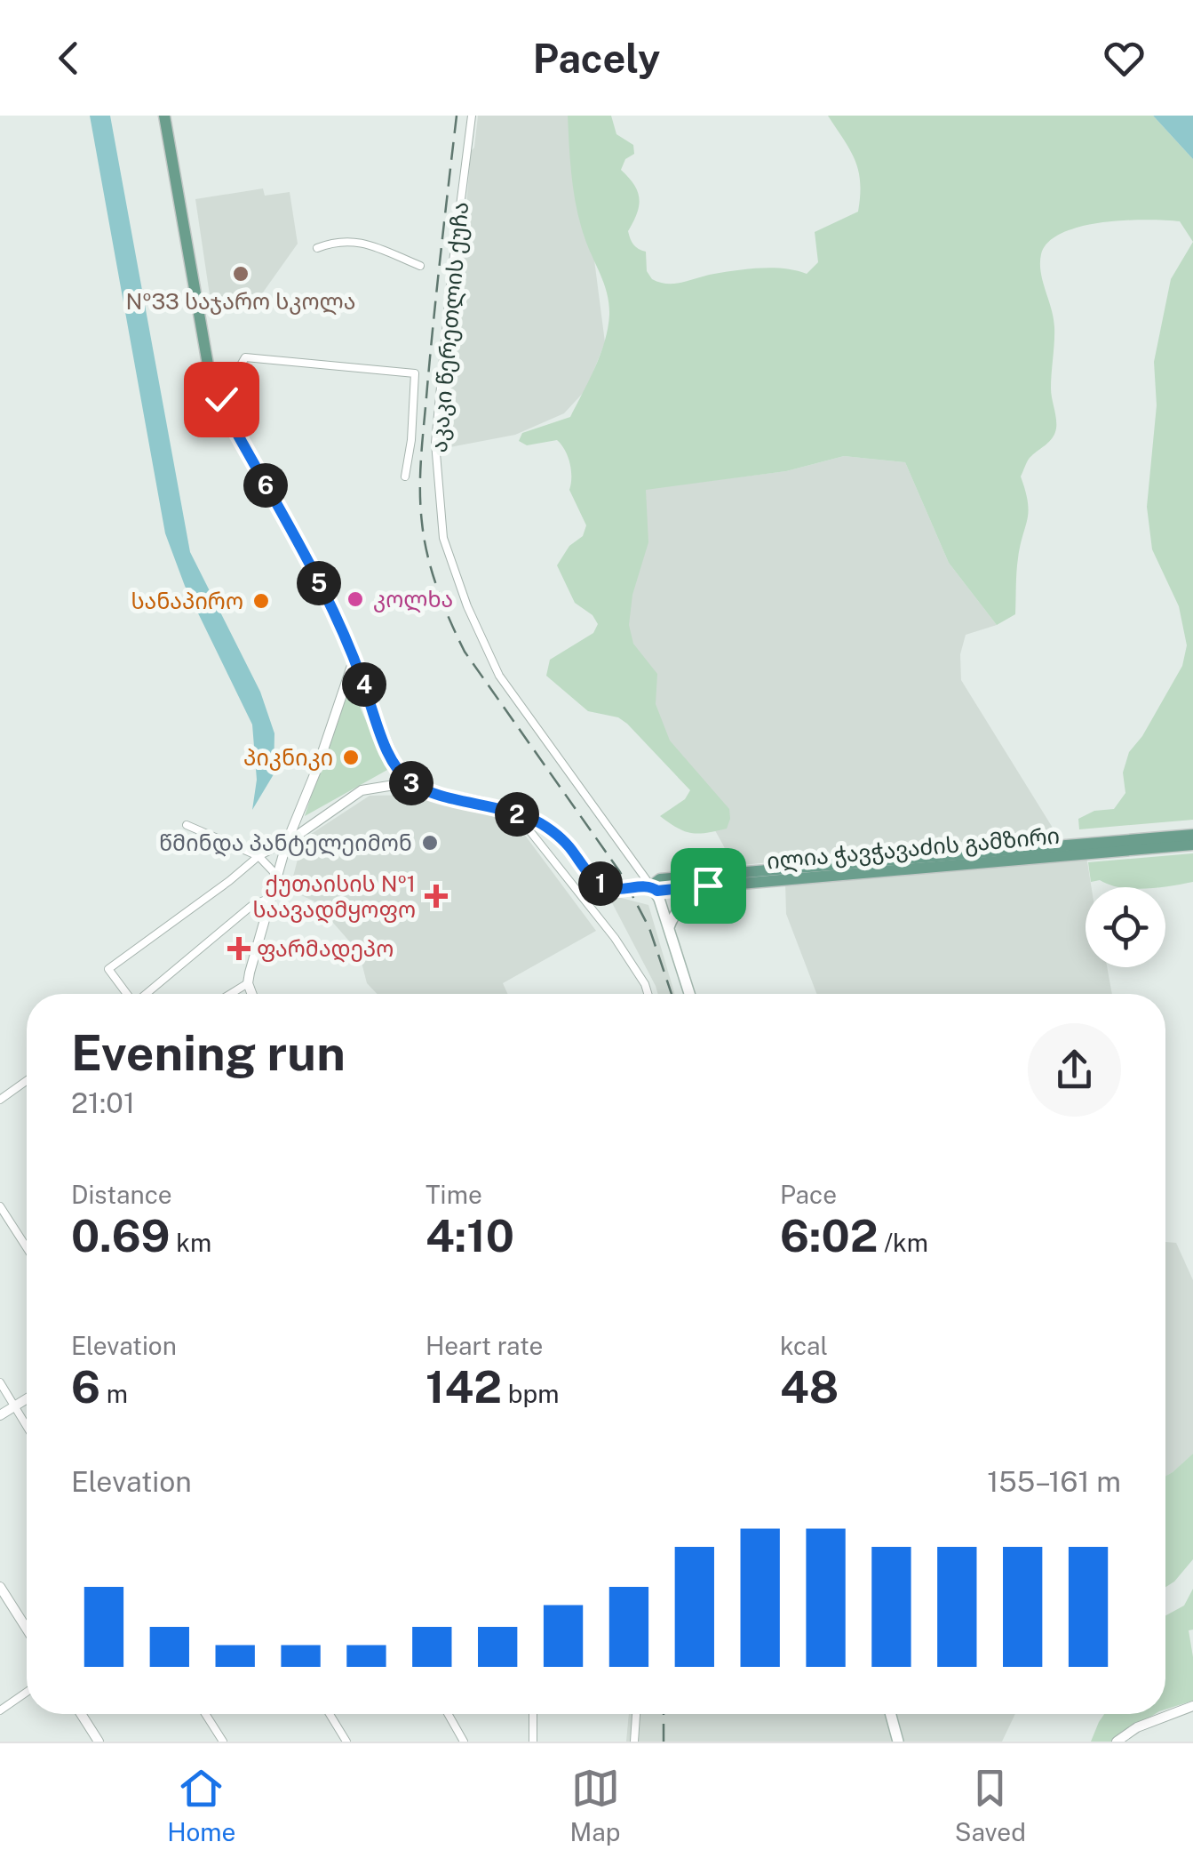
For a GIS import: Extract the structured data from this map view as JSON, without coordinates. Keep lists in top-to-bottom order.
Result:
{
  "streets": {
    "main road": ["აკაკი წერეთლის ქუჩა", "ილია ჭავჭავაძის გამზირი"]
  },
  "crossings": [
    ["აკაკი წერეთლის ქუჩა", "ილია ჭავჭავაძის გამზირი"]
  ],
  "places": {
    "other": [
      "№33 საჯარო სკოლა",
      "კოლხა",
      "სანაპირო",
      "პიკნიკი",
      "წმინდა პანტელეიმონ"
    ],
    "health": ["ქუთაისის №1 საავადმყოფო", "ფარმადეპო"]
  },
  "page": {
    "header": "Pacely",
    "pins": [
      "6",
      "5",
      "4",
      "3",
      "2",
      "1"
    ],
    "heading": ["Evening run", "21:01"],
    "stats": [
      ["Distance", "0.69 km"],
      ["Time", "4:10"],
      ["Pace", "6:02 /km"],
      ["Elevation", "6 m"],
      ["Heart rate", "142 bpm"],
      ["kcal", "48"]
    ],
    "chart": ["Elevation", "155–161 m"],
    "tabs": ["Home", "Map", "Saved"]
  }
}
